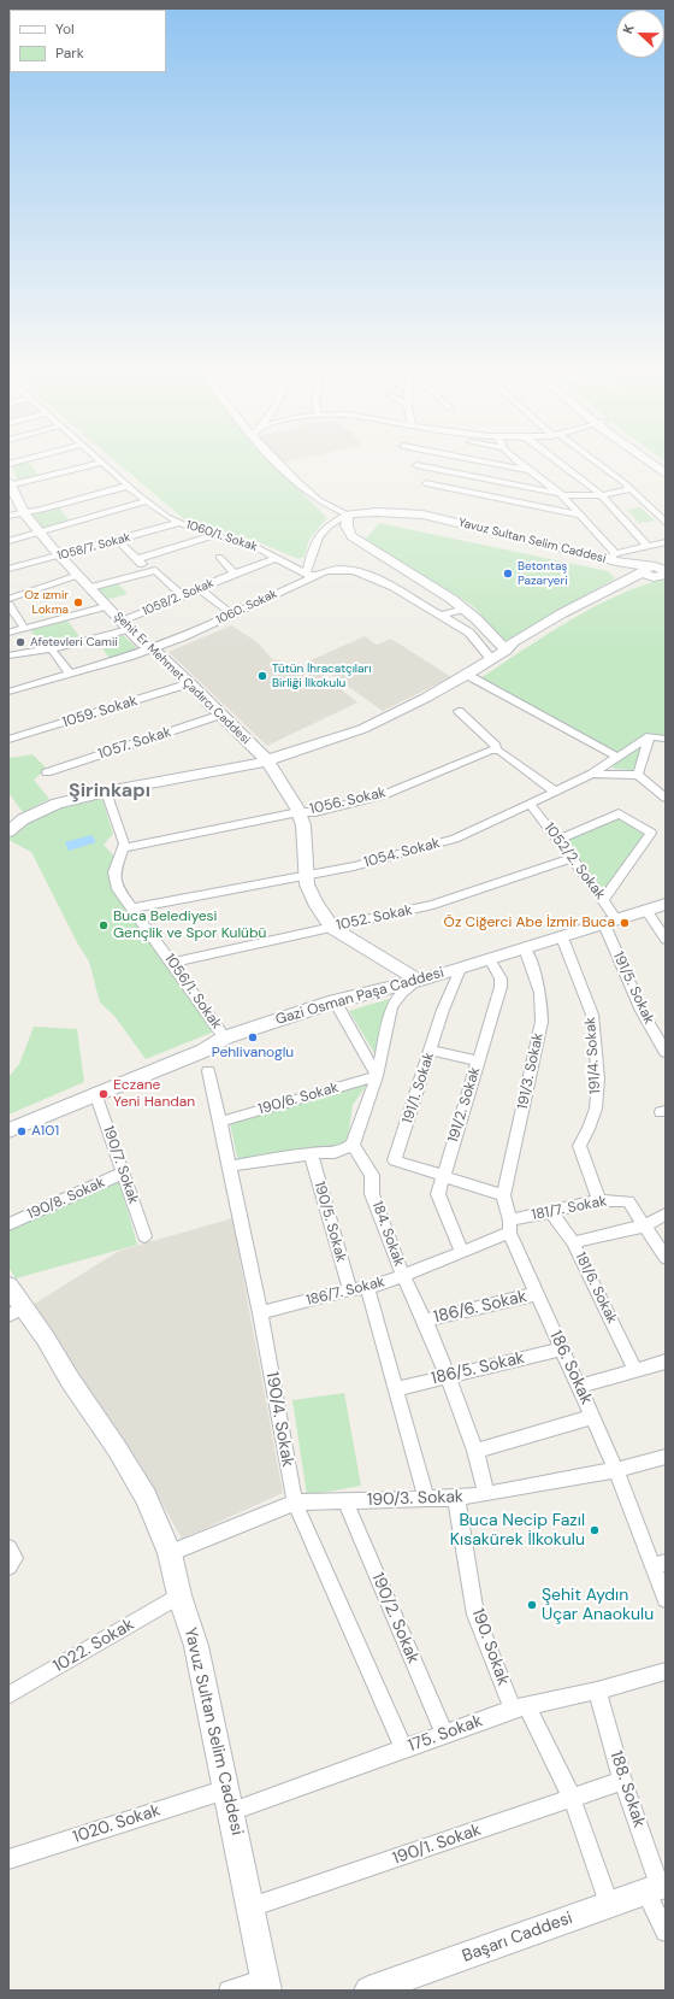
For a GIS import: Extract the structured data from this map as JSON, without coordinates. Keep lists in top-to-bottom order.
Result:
{
  "streets": {
    "main road": [
      "Yavuz Sultan Selim Caddesi",
      "Şehit Er Mehmet Çadırcı Caddesi",
      "Gazi Osman Paşa Caddesi",
      "Başarı Caddesi"
    ],
    "street": [
      "1060/1. Sokak",
      "1058/7. Sokak",
      "1058/2. Sokak",
      "1060. Sokak",
      "1059. Sokak",
      "1057. Sokak",
      "1056. Sokak",
      "1054. Sokak",
      "1052/2. Sokak",
      "1052. Sokak",
      "191/5. Sokak",
      "1056/1. Sokak",
      "191/4. Sokak",
      "191/3. Sokak",
      "191/1. Sokak",
      "190/6. Sokak",
      "191/2. Sokak",
      "190/7. Sokak",
      "190/8. Sokak",
      "181/7. Sokak",
      "190/5. Sokak",
      "184. Sokak",
      "181/6. Sokak",
      "186/7. Sokak",
      "186/6. Sokak",
      "186. Sokak",
      "186/5. Sokak",
      "190/4. Sokak",
      "190/3. Sokak",
      "190/2. Sokak",
      "1022. Sokak",
      "190. Sokak",
      "175. Sokak",
      "188. Sokak",
      "1020. Sokak",
      "190/1. Sokak"
    ]
  },
  "crossings": [
    ["1060/1. Sokak", "1058/7. Sokak"],
    ["1060/1. Sokak", "1058/2. Sokak"],
    ["1060/1. Sokak", "1060. Sokak"],
    ["Yavuz Sultan Selim Caddesi", "Şehit Er Mehmet Çadırcı Caddesi"],
    ["Yavuz Sultan Selim Caddesi", "1056/1. Sokak"],
    ["Yavuz Sultan Selim Caddesi", "190/3. Sokak"],
    ["Yavuz Sultan Selim Caddesi", "1022. Sokak"],
    ["Yavuz Sultan Selim Caddesi", "175. Sokak"],
    ["Yavuz Sultan Selim Caddesi", "1020. Sokak"],
    ["Yavuz Sultan Selim Caddesi", "190/1. Sokak"],
    ["1058/7. Sokak", "Şehit Er Mehmet Çadırcı Caddesi"],
    ["1058/2. Sokak", "Şehit Er Mehmet Çadırcı Caddesi"],
    ["1060. Sokak", "Şehit Er Mehmet Çadırcı Caddesi"],
    ["Şehit Er Mehmet Çadırcı Caddesi", "1059. Sokak"],
    ["Şehit Er Mehmet Çadırcı Caddesi", "1057. Sokak"],
    ["Şehit Er Mehmet Çadırcı Caddesi", "1056. Sokak"],
    ["Şehit Er Mehmet Çadırcı Caddesi", "1054. Sokak"],
    ["Şehit Er Mehmet Çadırcı Caddesi", "1052. Sokak"],
    ["1056. Sokak", "1056/1. Sokak"],
    ["1054. Sokak", "1052/2. Sokak"],
    ["1054. Sokak", "1056/1. Sokak"],
    ["1052/2. Sokak", "1052. Sokak"],
    ["1052/2. Sokak", "191/5. Sokak"],
    ["1052/2. Sokak", "Gazi Osman Paşa Caddesi"],
    ["1052. Sokak", "1056/1. Sokak"],
    ["191/5. Sokak", "Gazi Osman Paşa Caddesi"],
    ["1056/1. Sokak", "Gazi Osman Paşa Caddesi"],
    ["Gazi Osman Paşa Caddesi", "191/4. Sokak"],
    ["Gazi Osman Paşa Caddesi", "191/3. Sokak"],
    ["Gazi Osman Paşa Caddesi", "191/1. Sokak"],
    ["Gazi Osman Paşa Caddesi", "191/2. Sokak"],
    ["Gazi Osman Paşa Caddesi", "190/7. Sokak"],
    ["191/4. Sokak", "181/7. Sokak"],
    ["191/3. Sokak", "186. Sokak"],
    ["191/1. Sokak", "191/2. Sokak"],
    ["190/6. Sokak", "190/4. Sokak"],
    ["191/2. Sokak", "186/7. Sokak"],
    ["190/7. Sokak", "190/8. Sokak"],
    ["181/7. Sokak", "181/6. Sokak"],
    ["181/7. Sokak", "186/7. Sokak"],
    ["181/7. Sokak", "186. Sokak"],
    ["190/5. Sokak", "186/7. Sokak"],
    ["184. Sokak", "186/7. Sokak"],
    ["184. Sokak", "186/6. Sokak"],
    ["184. Sokak", "186/5. Sokak"],
    ["184. Sokak", "190/3. Sokak"],
    ["186/7. Sokak", "186. Sokak"],
    ["186/7. Sokak", "190/4. Sokak"],
    ["186/6. Sokak", "186. Sokak"],
    ["186. Sokak", "186/5. Sokak"],
    ["186. Sokak", "190/3. Sokak"],
    ["190/4. Sokak", "190/3. Sokak"],
    ["190/4. Sokak", "175. Sokak"],
    ["190/3. Sokak", "190/2. Sokak"],
    ["190/3. Sokak", "190. Sokak"],
    ["190/2. Sokak", "175. Sokak"],
    ["190. Sokak", "175. Sokak"],
    ["190. Sokak", "190/1. Sokak"],
    ["190. Sokak", "Başarı Caddesi"],
    ["175. Sokak", "188. Sokak"],
    ["175. Sokak", "1020. Sokak"],
    ["188. Sokak", "190/1. Sokak"],
    ["188. Sokak", "Başarı Caddesi"]
  ],
  "districts": ["Şirinkapı"],
  "places": [
    "Betontaş Pazaryeri",
    "Oz ızmir Lokma",
    "Afetevleri Camii",
    "Tütün İhracatçıları Birliği İlkokulu",
    "Öz Ciğerci Abe İzmir Buca",
    "Buca Belediyesi Gençlik ve Spor Kulübü",
    "Pehlivanoglu",
    "Eczane Yeni Handan",
    "A101",
    "Buca Necip Fazıl Kısakürek İlkokulu",
    "Şehit Aydın Uçar Anaokulu"
  ],
  "legend": ["Yol", "Park"],
  "north": "left"
}
